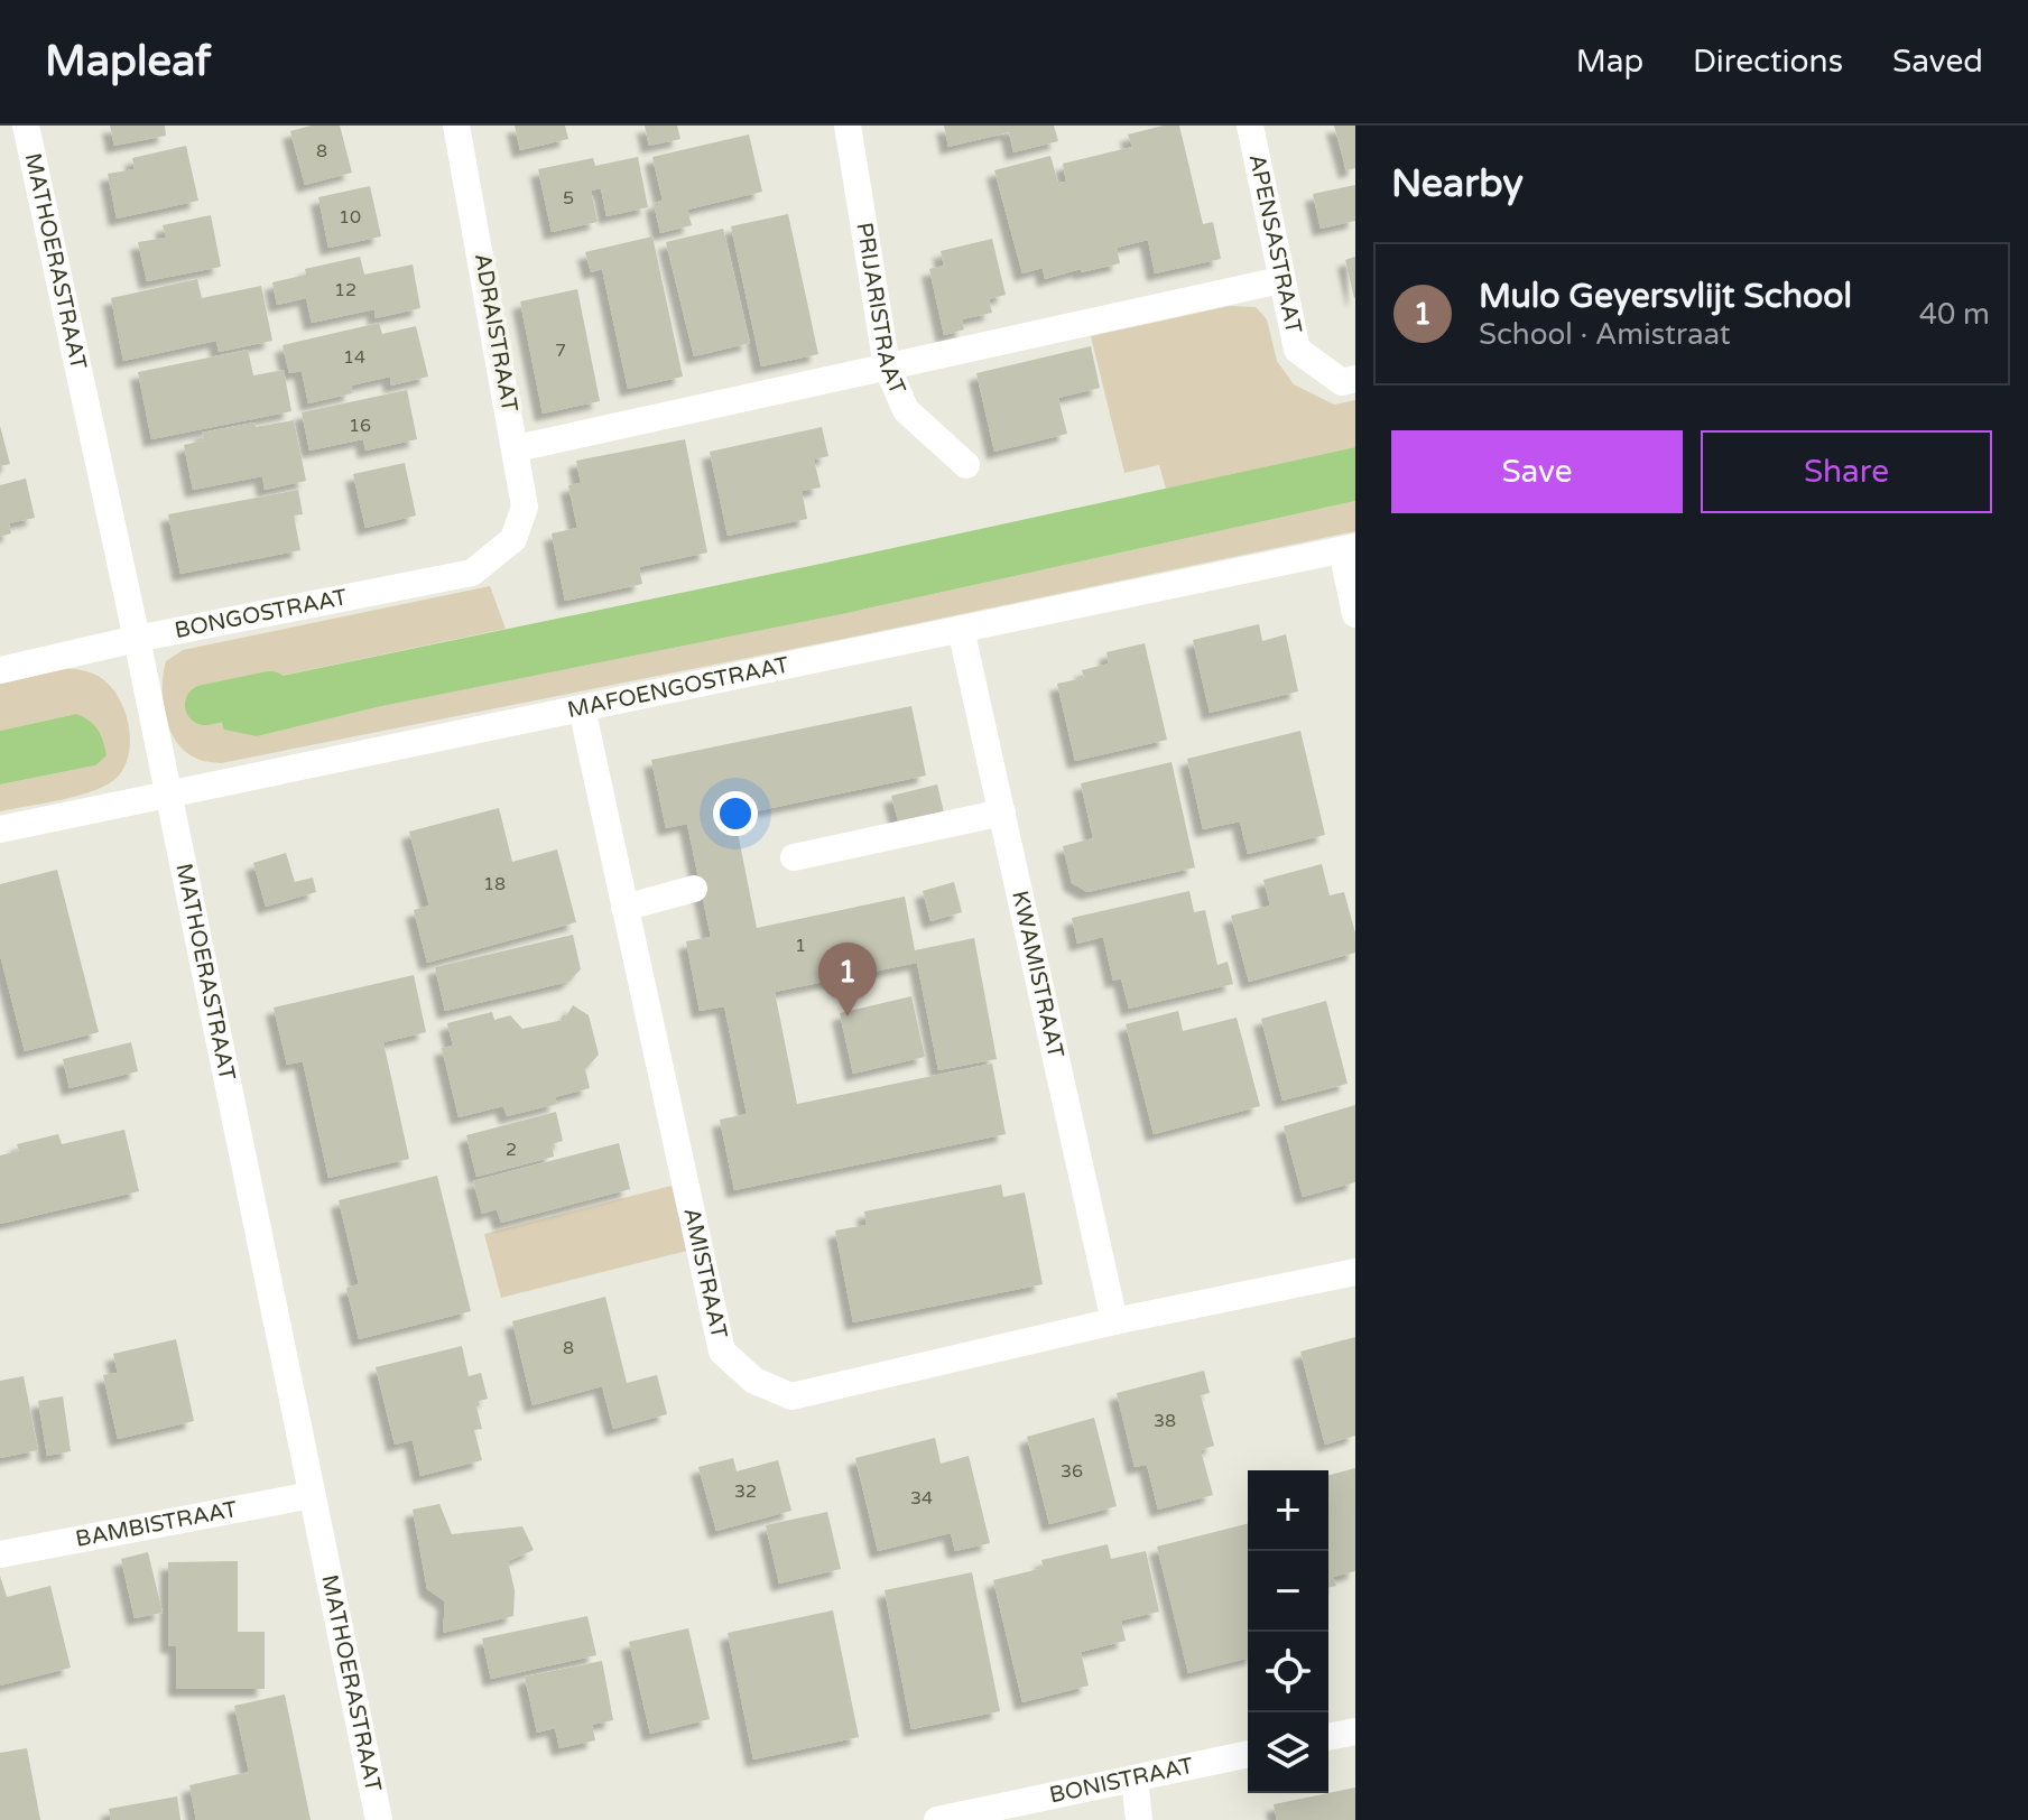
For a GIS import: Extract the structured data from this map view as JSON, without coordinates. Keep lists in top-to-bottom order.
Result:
{
  "streets": {
    "street": [
      "APENSASTRAAT",
      "MATHOERASTRAAT",
      "PRIJARISTRAAT",
      "ADRAISTRAAT",
      "BONGOSTRAAT",
      "MAFOENGOSTRAAT",
      "KWAMISTRAAT",
      "AMISTRAAT",
      "BAMBISTRAAT",
      "BONISTRAAT"
    ]
  },
  "crossings": [
    ["MATHOERASTRAAT", "BONGOSTRAAT"],
    ["MATHOERASTRAAT", "MAFOENGOSTRAAT"],
    ["MATHOERASTRAAT", "BAMBISTRAAT"],
    ["ADRAISTRAAT", "BONGOSTRAAT"],
    ["MAFOENGOSTRAAT", "KWAMISTRAAT"],
    ["MAFOENGOSTRAAT", "AMISTRAAT"],
    ["KWAMISTRAAT", "AMISTRAAT"]
  ],
  "house_numbers": [
    "8",
    "5",
    "10",
    "12",
    "7",
    "14",
    "16",
    "18",
    "1",
    "2",
    "8",
    "38",
    "36",
    "32",
    "34"
  ],
  "page": {
    "header": "Mapleaf",
    "nav": ["Map", "Directions", "Saved"],
    "heading": "Nearby",
    "list": [
      {
        "mark": "1",
        "name": "Mulo Geyersvlijt School",
        "note": "School · Amistraat",
        "value": "40 m"
      }
    ],
    "buttons": ["Save", "Share"],
    "pins": "1",
    "map_buttons": ["+", "−"]
  }
}
